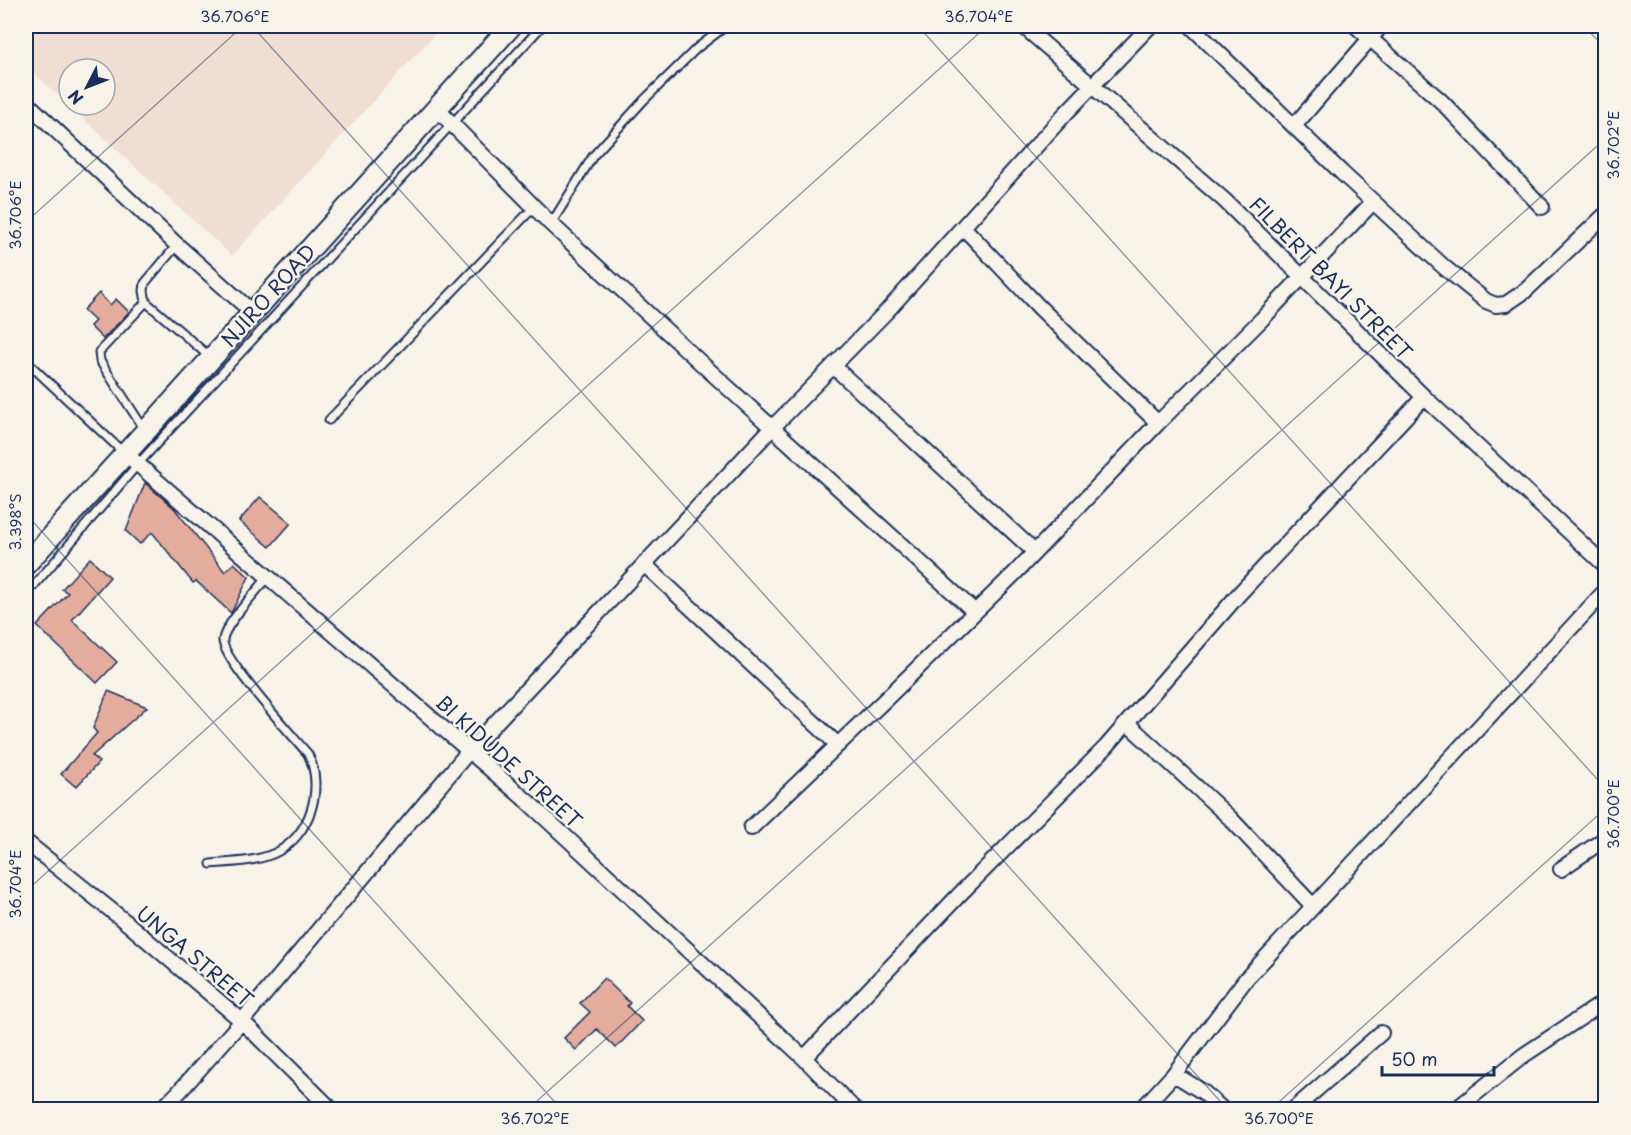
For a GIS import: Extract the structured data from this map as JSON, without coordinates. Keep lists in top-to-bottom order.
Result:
{
  "streets": {
    "street": [
      "FILBERT BAYI STREET",
      "NJIRO ROAD",
      "BI KIDUDE STREET",
      "UNGA STREET"
    ]
  },
  "crossings": [
    ["NJIRO ROAD", "BI KIDUDE STREET"]
  ],
  "scale_bar": "50 m",
  "north": "bottom left",
  "coordinates": [
    "36.706°E",
    "36.704°E",
    "36.702°E",
    "3.398°S",
    "36.700°E"
  ]
}
